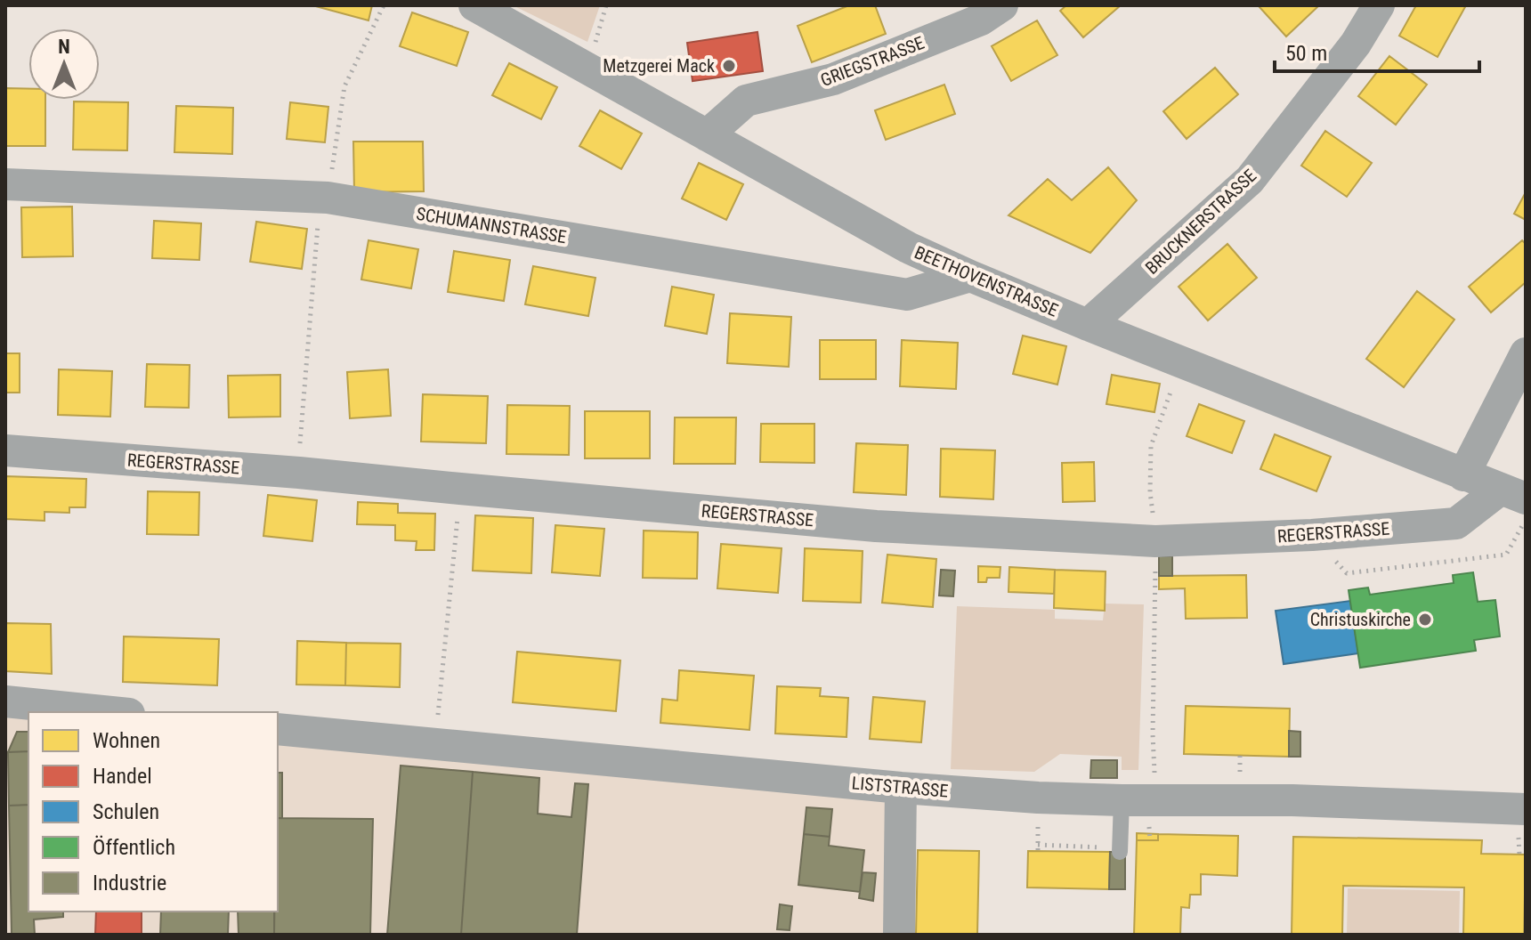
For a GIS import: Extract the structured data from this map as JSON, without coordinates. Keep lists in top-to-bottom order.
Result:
{
  "streets": {
    "street": [
      "GRIEGSTRASSE",
      "BRUCKNERSTRASSE",
      "SCHUMANNSTRASSE",
      "BEETHOVENSTRASSE",
      "REGERSTRASSE",
      "LISTSTRASSE"
    ]
  },
  "crossings": [
    ["GRIEGSTRASSE", "BEETHOVENSTRASSE"],
    ["BRUCKNERSTRASSE", "BEETHOVENSTRASSE"],
    ["SCHUMANNSTRASSE", "BEETHOVENSTRASSE"],
    ["BEETHOVENSTRASSE", "REGERSTRASSE"]
  ],
  "places": ["Metzgerei Mack", "Christuskirche"],
  "legend": [
    "Wohnen",
    "Handel",
    "Schulen",
    "Öffentlich",
    "Industrie"
  ],
  "scale_bar": "50 m",
  "north": "top"
}
